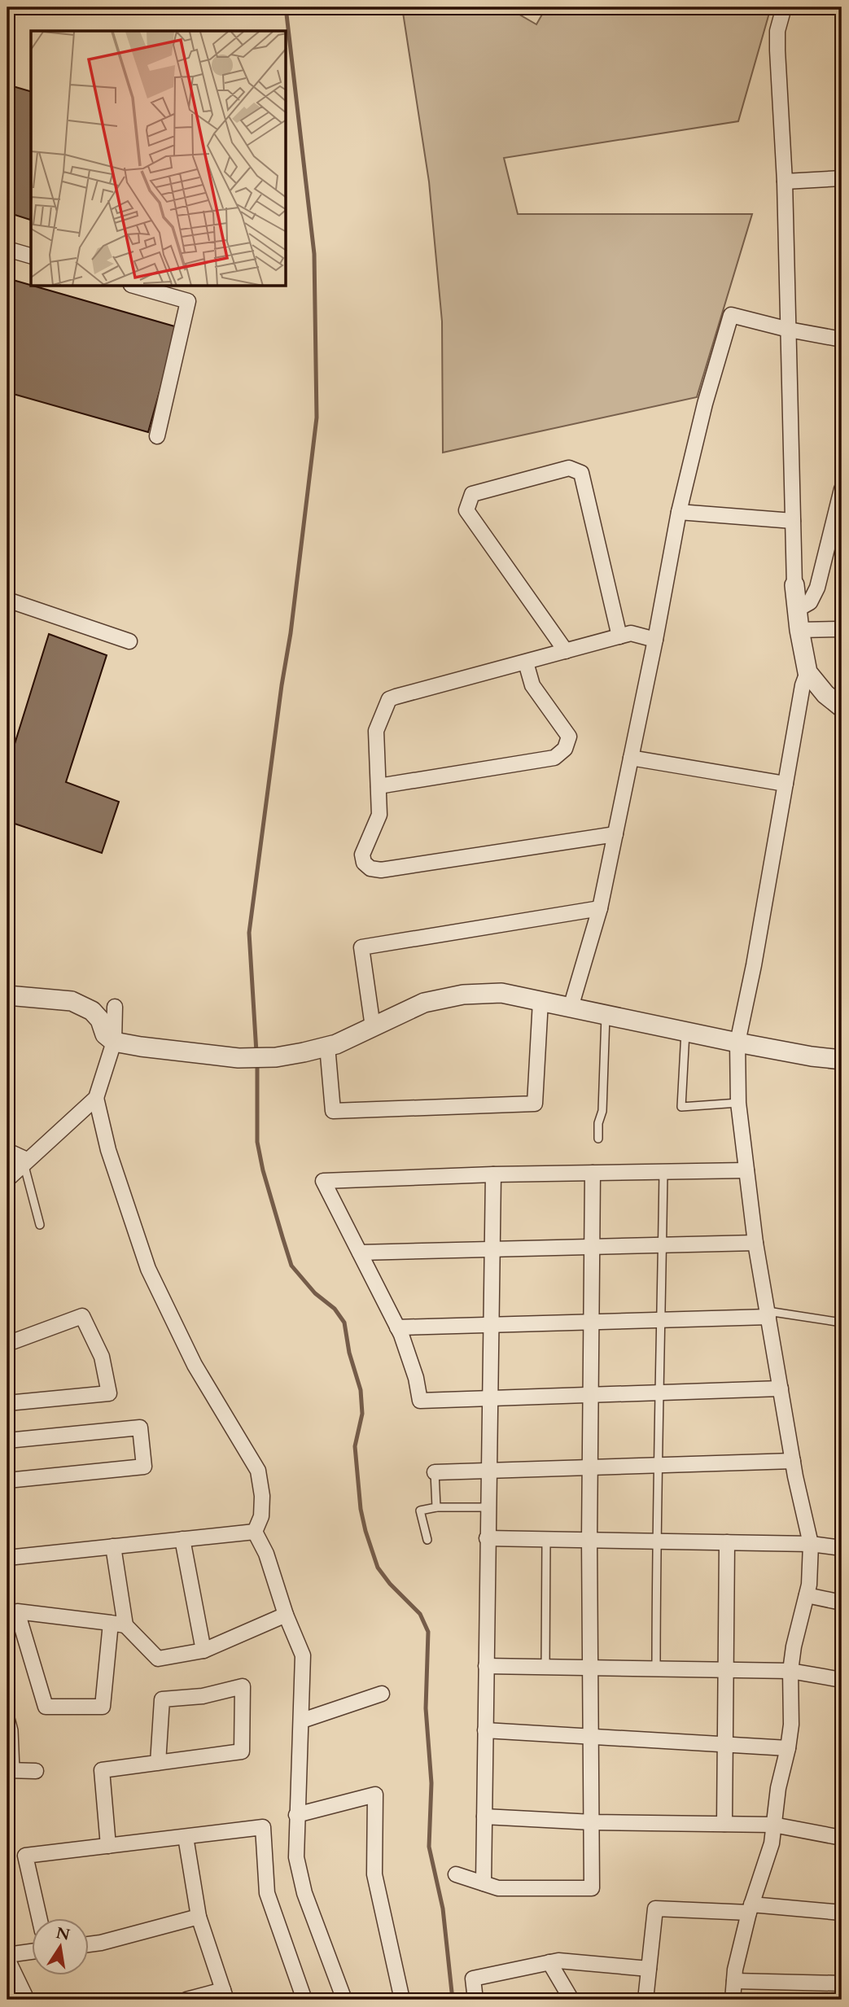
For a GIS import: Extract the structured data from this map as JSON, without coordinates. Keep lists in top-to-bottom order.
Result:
{
  "north": "top"
}
